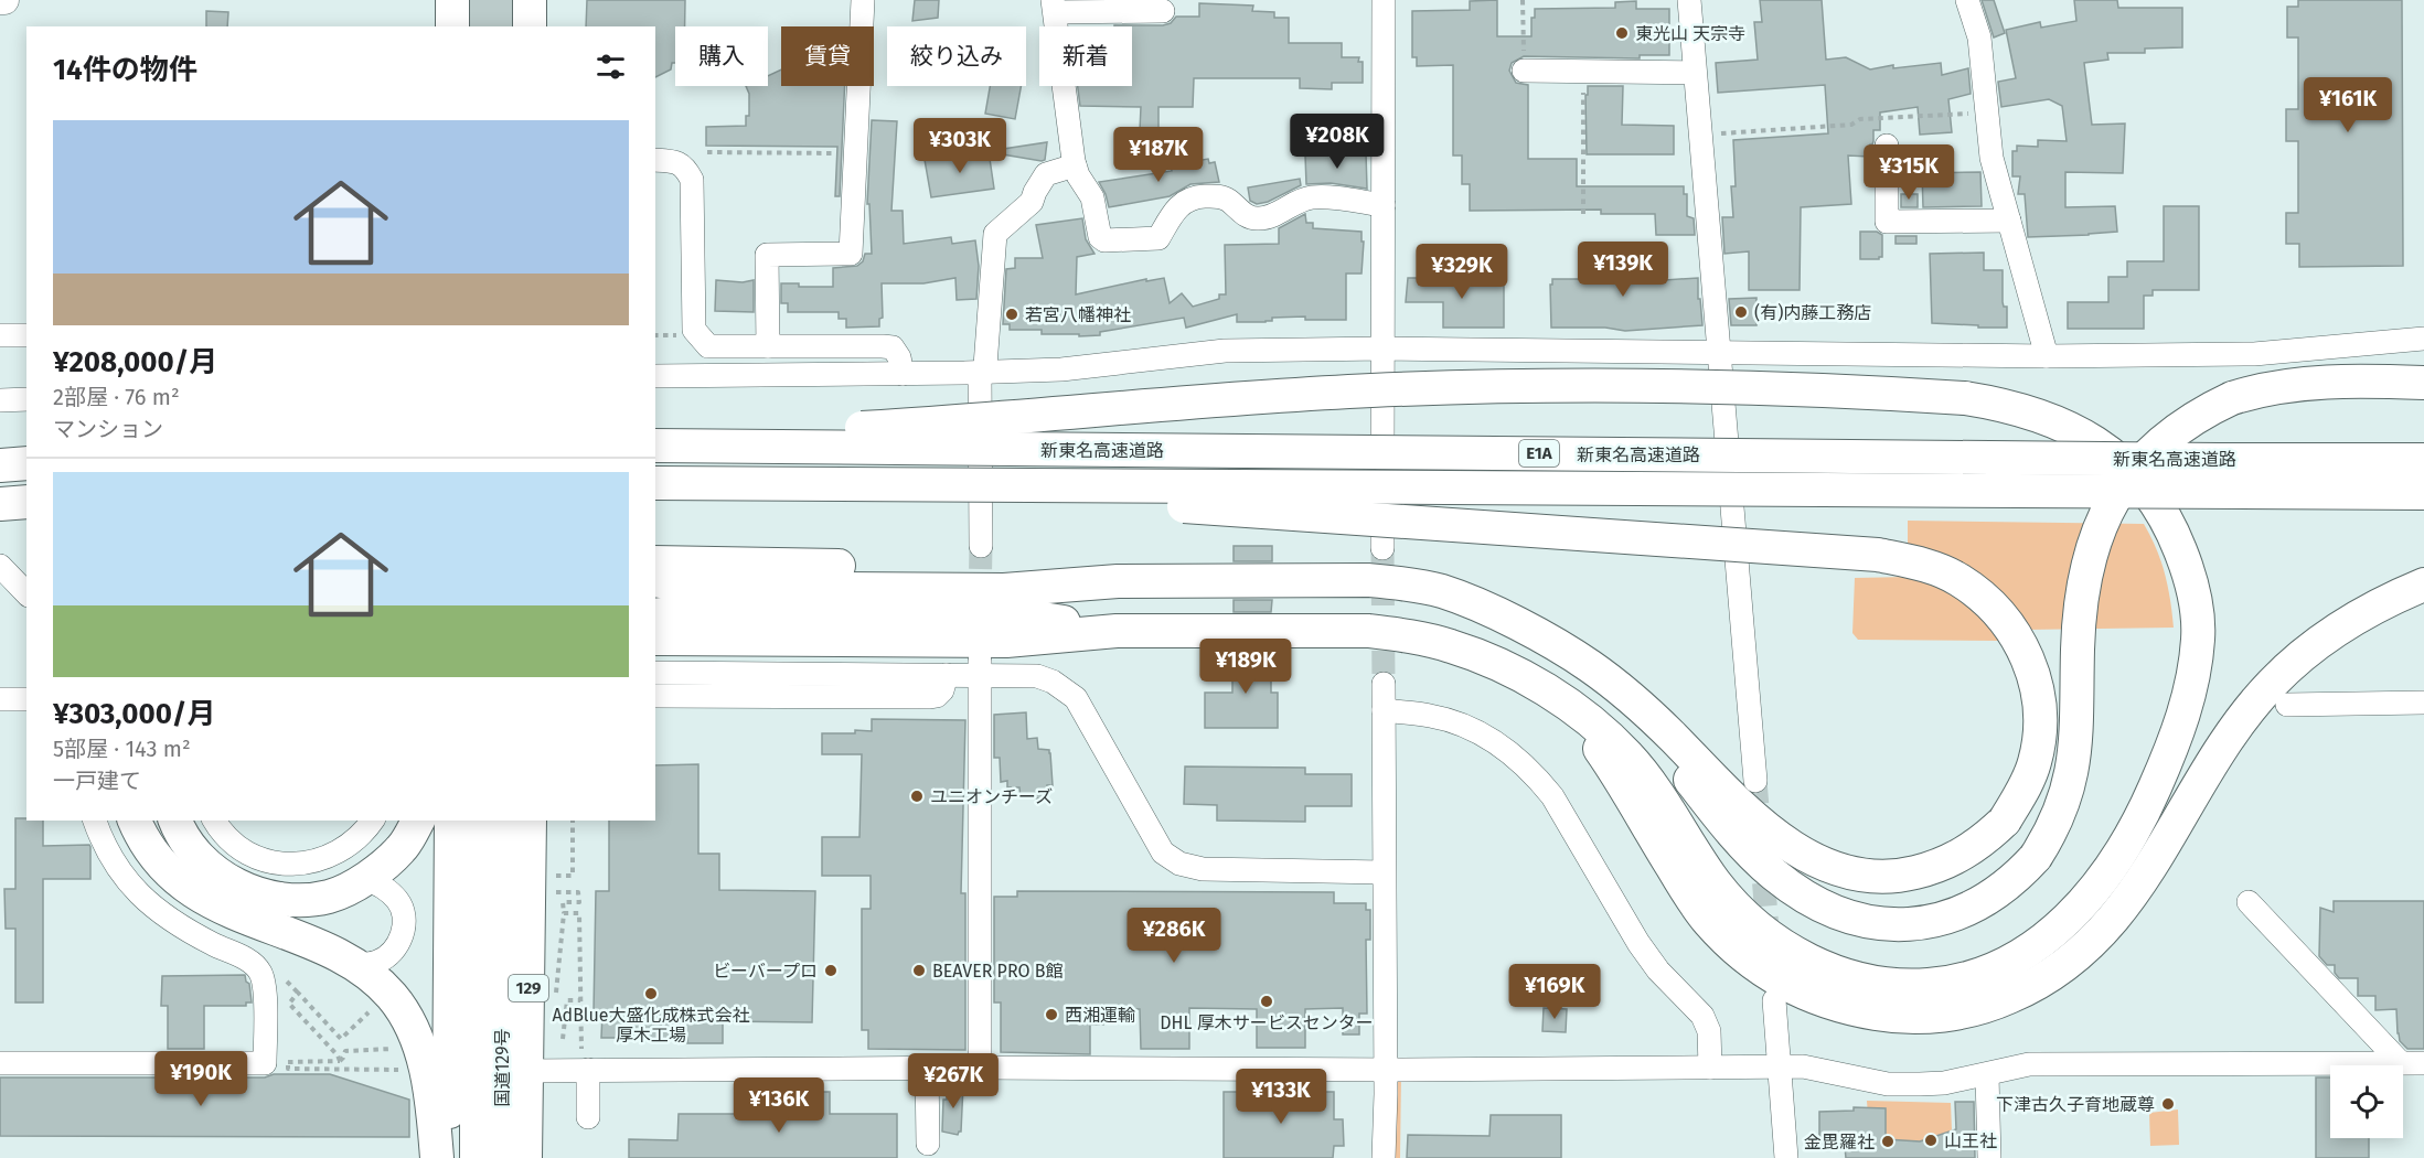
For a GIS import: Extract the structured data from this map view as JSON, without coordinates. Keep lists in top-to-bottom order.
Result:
{
  "streets": {
    "highway": [
      "新東名高速道路",
      "E1A",
      "129",
      "国道129号"
    ]
  },
  "places": [
    "東光山 天宗寺",
    "(有)内藤工務店",
    "若宮八幡神社",
    "ユニオンチーズ",
    "ビーバープロ",
    "BEAVER PRO B館",
    "AdBlue大盛化成株式会社 厚木工場",
    "DHL 厚木サービスセンター",
    "西湘運輸",
    "下津古久子育地蔵尊",
    "山王社",
    "金毘羅社"
  ],
  "page": {
    "chip": [
      "購入",
      "賃貸",
      "絞り込み",
      "新着"
    ],
    "heading": "14件の物件",
    "price": [
      "¥161K",
      "¥208K",
      "¥303K",
      "¥187K",
      "¥315K",
      "¥139K",
      "¥329K",
      "¥189K",
      "¥286K",
      "¥169K",
      "¥190K",
      "¥267K",
      "¥133K",
      "¥136K"
    ],
    "list": [
      {
        "name": "¥208,000/月",
        "note": "2部屋 · 76 m² · マンション"
      },
      {
        "name": "¥303,000/月",
        "note": "5部屋 · 143 m² · 一戸建て"
      }
    ]
  }
}
